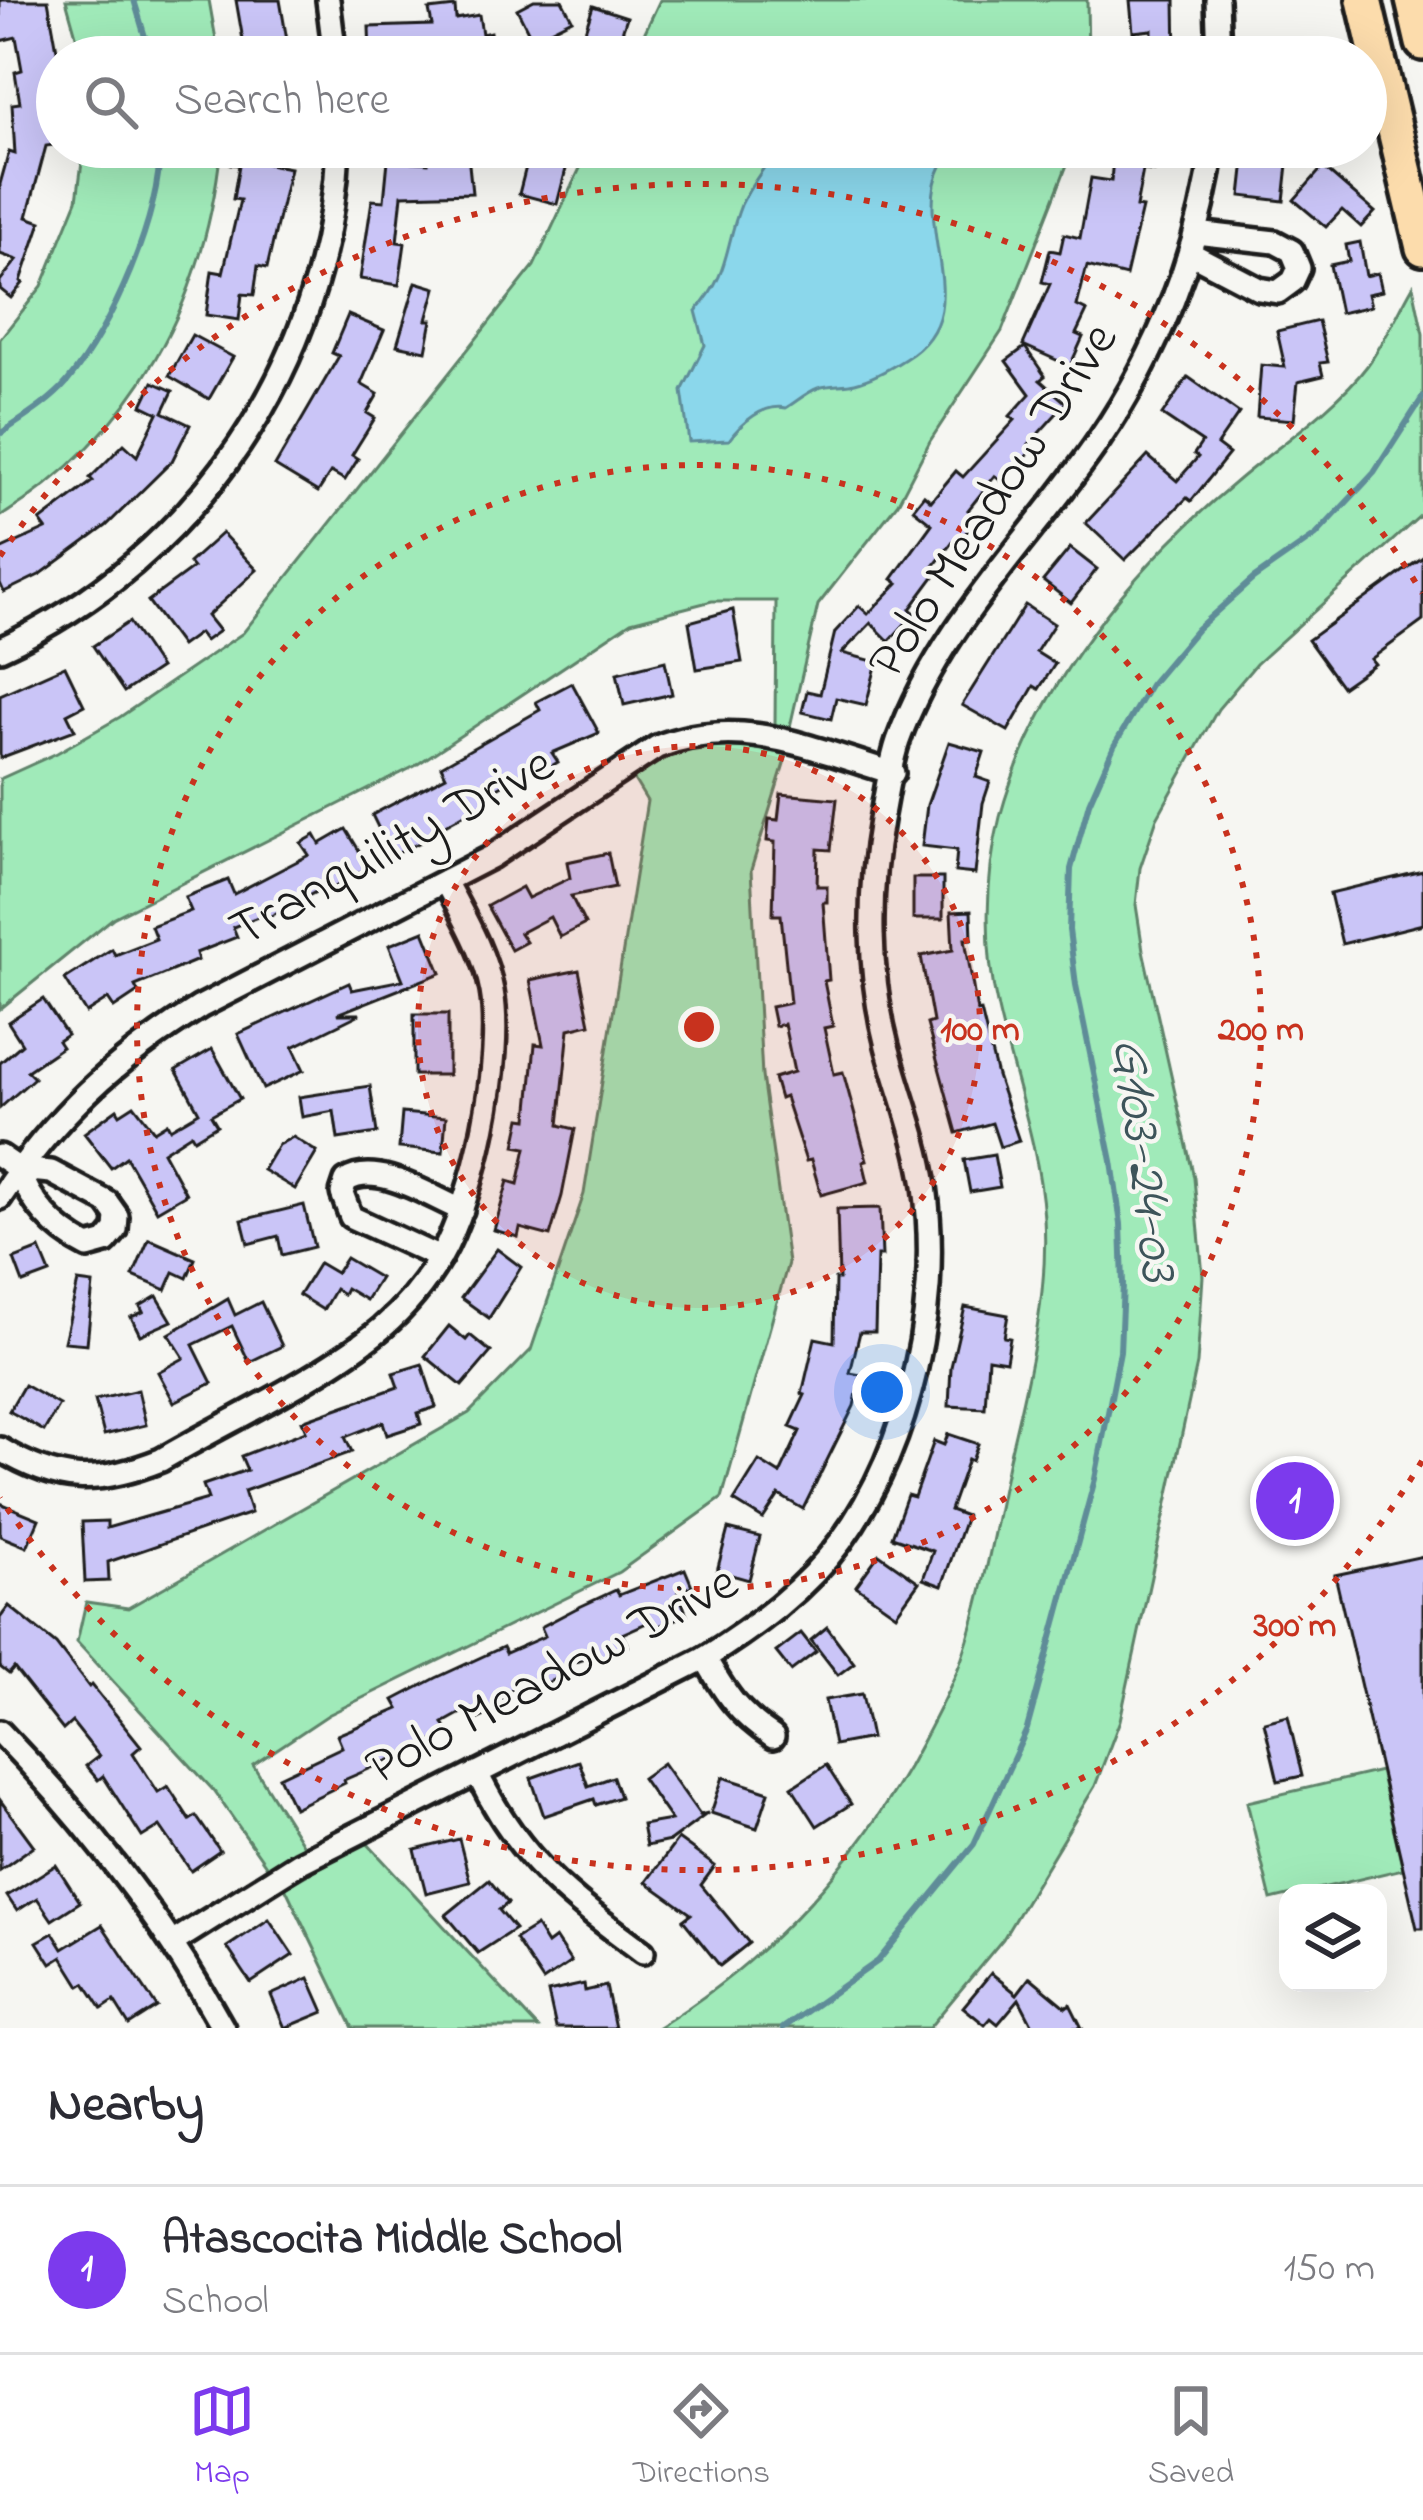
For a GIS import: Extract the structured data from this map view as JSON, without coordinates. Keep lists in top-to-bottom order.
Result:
{
  "streets": {
    "street": ["Polo Meadow Drive", "Tranquility Drive"]
  },
  "crossings": [
    ["Polo Meadow Drive", "Tranquility Drive"]
  ],
  "water": ["G103-24-03"],
  "page": {
    "search": "Search here",
    "pins": "1",
    "heading": "Nearby",
    "list": [
      {
        "mark": "1",
        "name": "Atascocita Middle School",
        "note": "School",
        "value": "150 m"
      }
    ],
    "nav": ["Map", "Directions", "Saved"]
  },
  "rings": ["100 m", "200 m", "300 m"]
}
